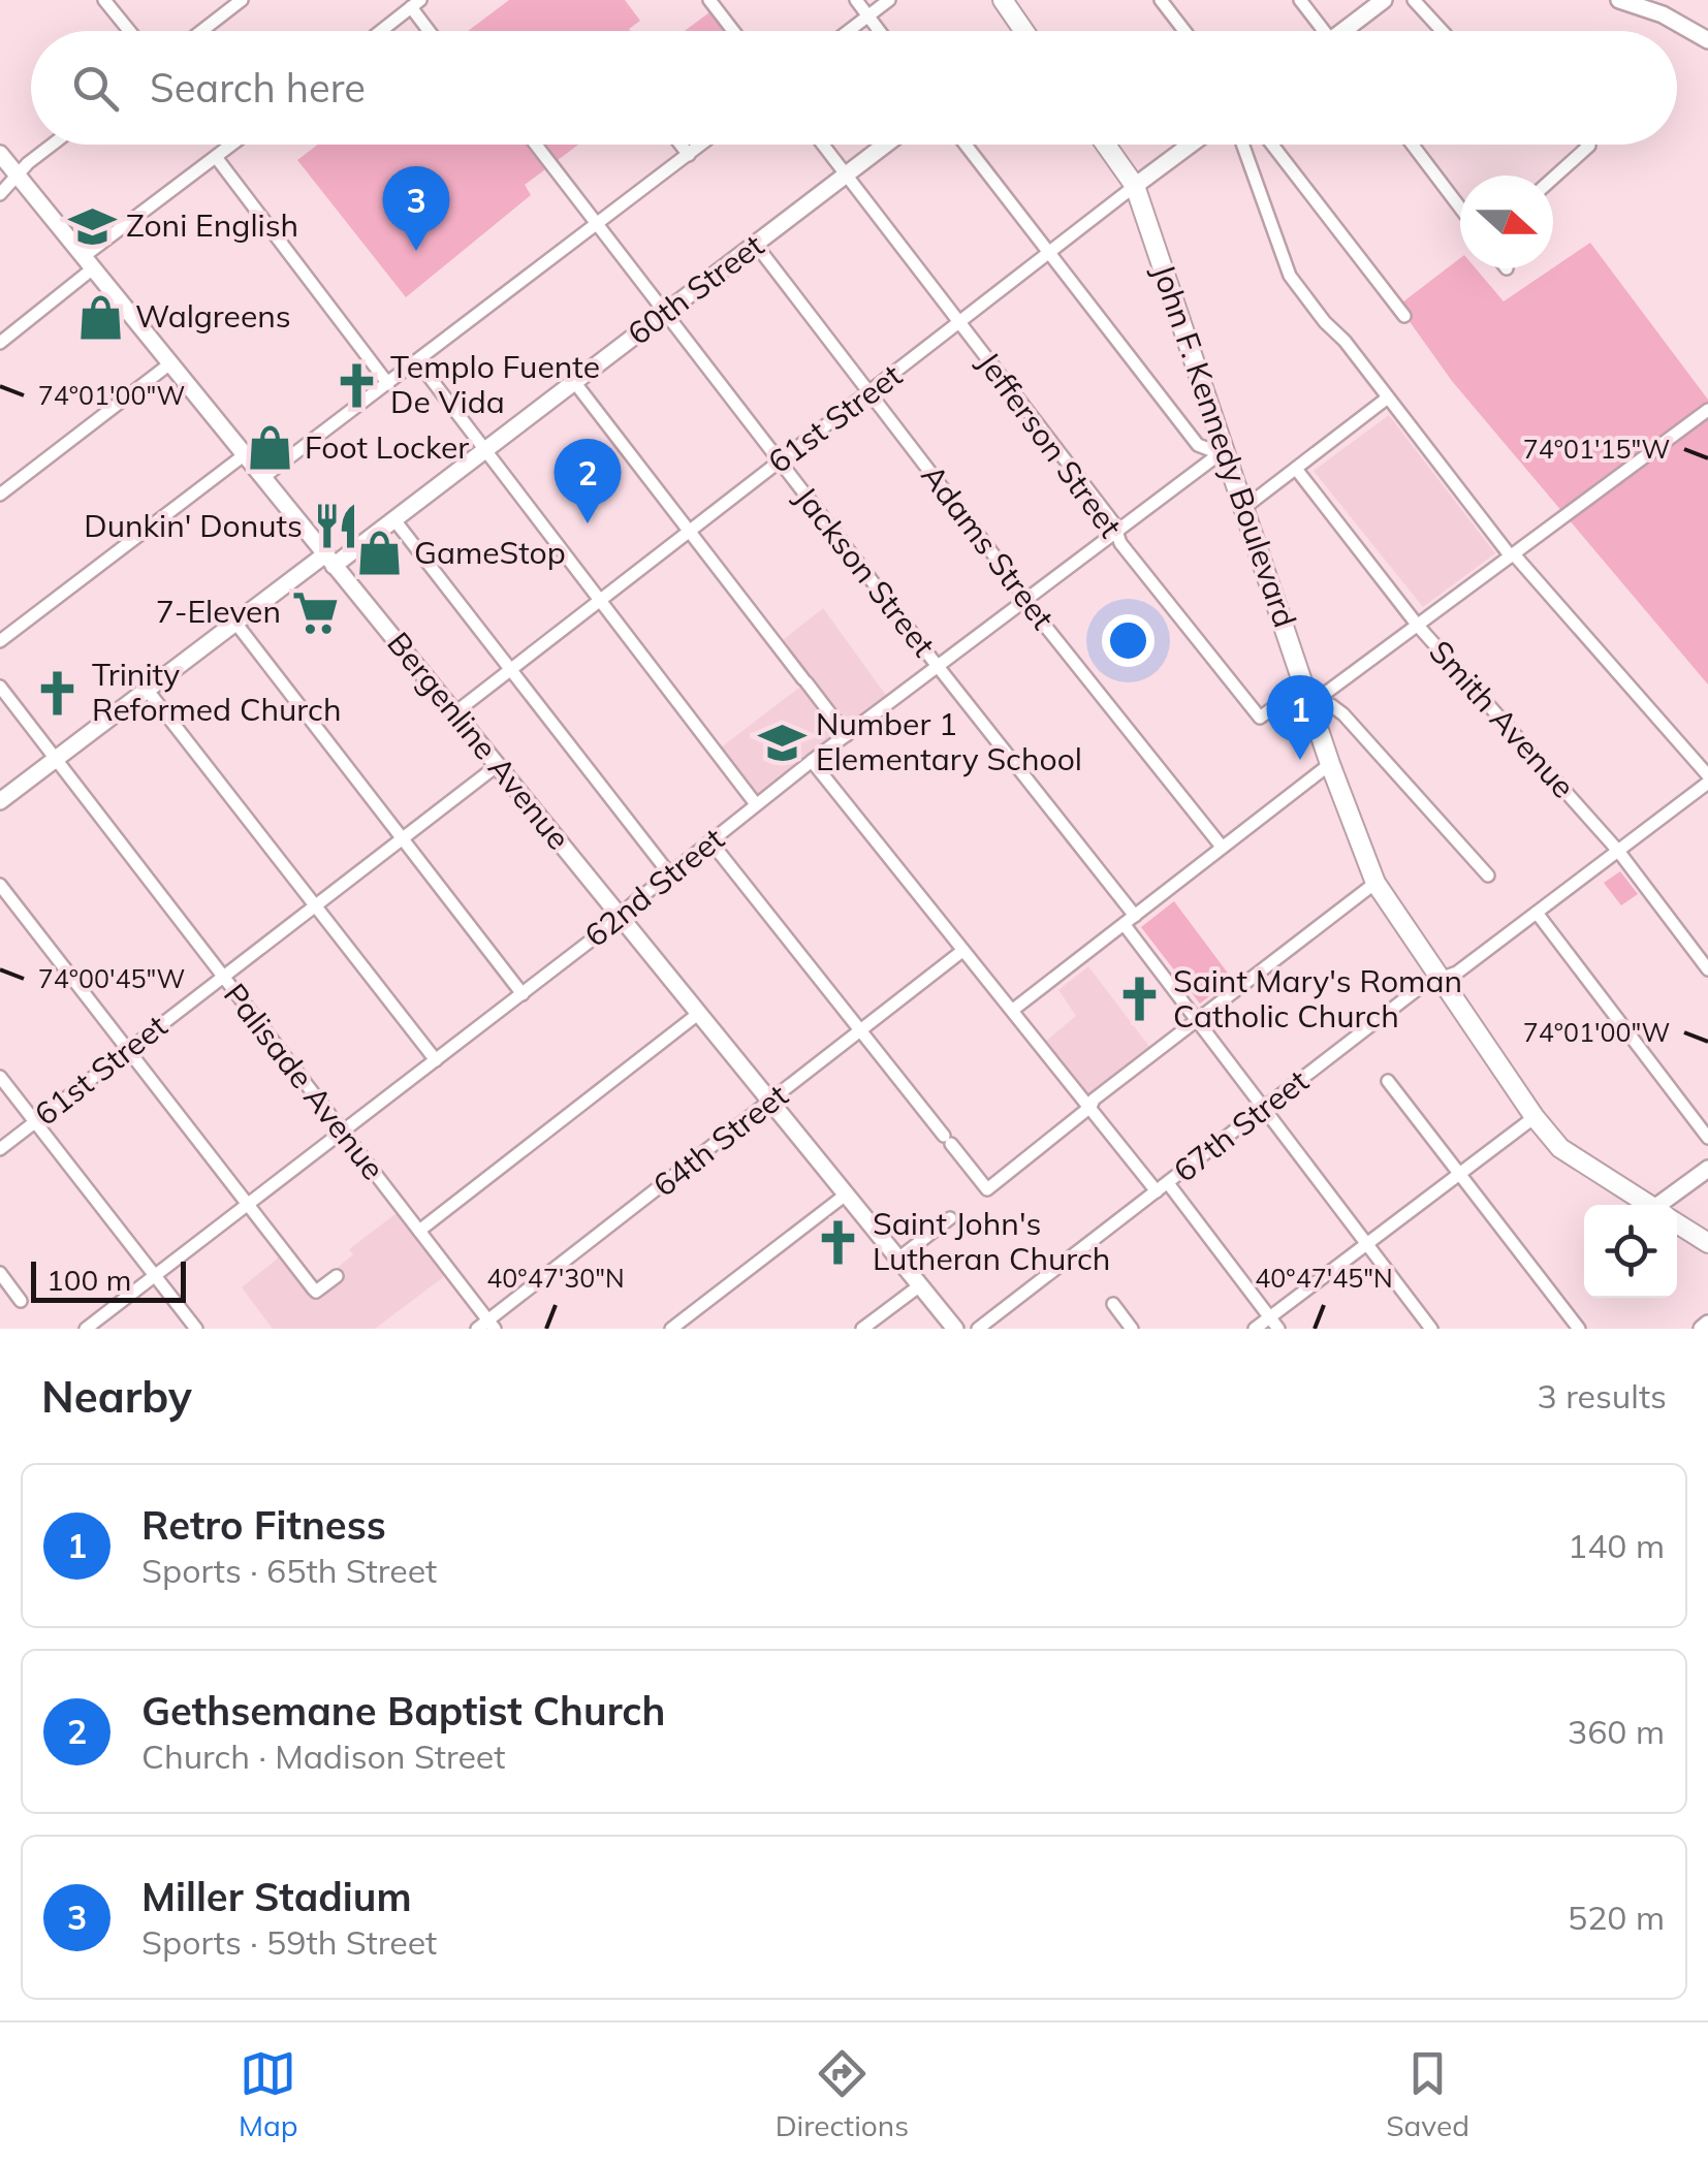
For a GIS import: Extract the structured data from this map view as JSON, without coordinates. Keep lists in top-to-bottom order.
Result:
{
  "streets": {
    "main road": ["John F. Kennedy Boulevard"],
    "street": [
      "60th Street",
      "61st Street",
      "Jefferson Street",
      "Adams Street",
      "Jackson Street",
      "Smith Avenue",
      "Bergenline Avenue",
      "62nd Street",
      "Palisade Avenue",
      "67th Street",
      "64th Street"
    ]
  },
  "crossings": [
    ["60th Street", "Jefferson Street"],
    ["60th Street", "Adams Street"],
    ["60th Street", "Jackson Street"],
    ["60th Street", "Bergenline Avenue"],
    ["60th Street", "Palisade Avenue"],
    ["61st Street", "Jefferson Street"],
    ["61st Street", "John F. Kennedy Boulevard"],
    ["61st Street", "Adams Street"],
    ["61st Street", "Jackson Street"],
    ["61st Street", "Bergenline Avenue"],
    ["61st Street", "Palisade Avenue"],
    ["Jefferson Street", "John F. Kennedy Boulevard"],
    ["Jefferson Street", "62nd Street"],
    ["John F. Kennedy Boulevard", "62nd Street"],
    ["John F. Kennedy Boulevard", "67th Street"],
    ["Adams Street", "62nd Street"],
    ["Jackson Street", "62nd Street"],
    ["Jackson Street", "67th Street"],
    ["Smith Avenue", "67th Street"],
    ["Bergenline Avenue", "62nd Street"],
    ["Bergenline Avenue", "64th Street"],
    ["62nd Street", "Palisade Avenue"],
    ["Palisade Avenue", "64th Street"]
  ],
  "places": {
    "school or university": ["Zoni English", "Number 1 Elementary School"],
    "shop": ["Walgreens", "Foot Locker", "GameStop"],
    "church": [
      "Templo Fuente De Vida",
      "Trinity Reformed Church",
      "Saint Mary's Roman Catholic Church",
      "Saint John's Lutheran Church"
    ],
    "restaurant": ["Dunkin' Donuts"],
    "supermarket": ["7-Eleven"]
  },
  "scale_bar": "100 m",
  "north": "right",
  "page": {
    "search": "Search here",
    "pins": ["3", "2", "1"],
    "scale": "100 m",
    "heading": ["Nearby", "3 results"],
    "list": [
      {
        "mark": "1",
        "name": "Retro Fitness",
        "note": "Sports · 65th Street",
        "value": "140 m"
      },
      {
        "mark": "2",
        "name": "Gethsemane Baptist Church",
        "note": "Church · Madison Street",
        "value": "360 m"
      },
      {
        "mark": "3",
        "name": "Miller Stadium",
        "note": "Sports · 59th Street",
        "value": "520 m"
      }
    ],
    "nav": ["Map", "Directions", "Saved"]
  },
  "coordinates": [
    "74°01'00\"W",
    "74°01'15\"W",
    "74°00'45\"W",
    "40°47'30\"N",
    "40°47'45\"N"
  ]
}
